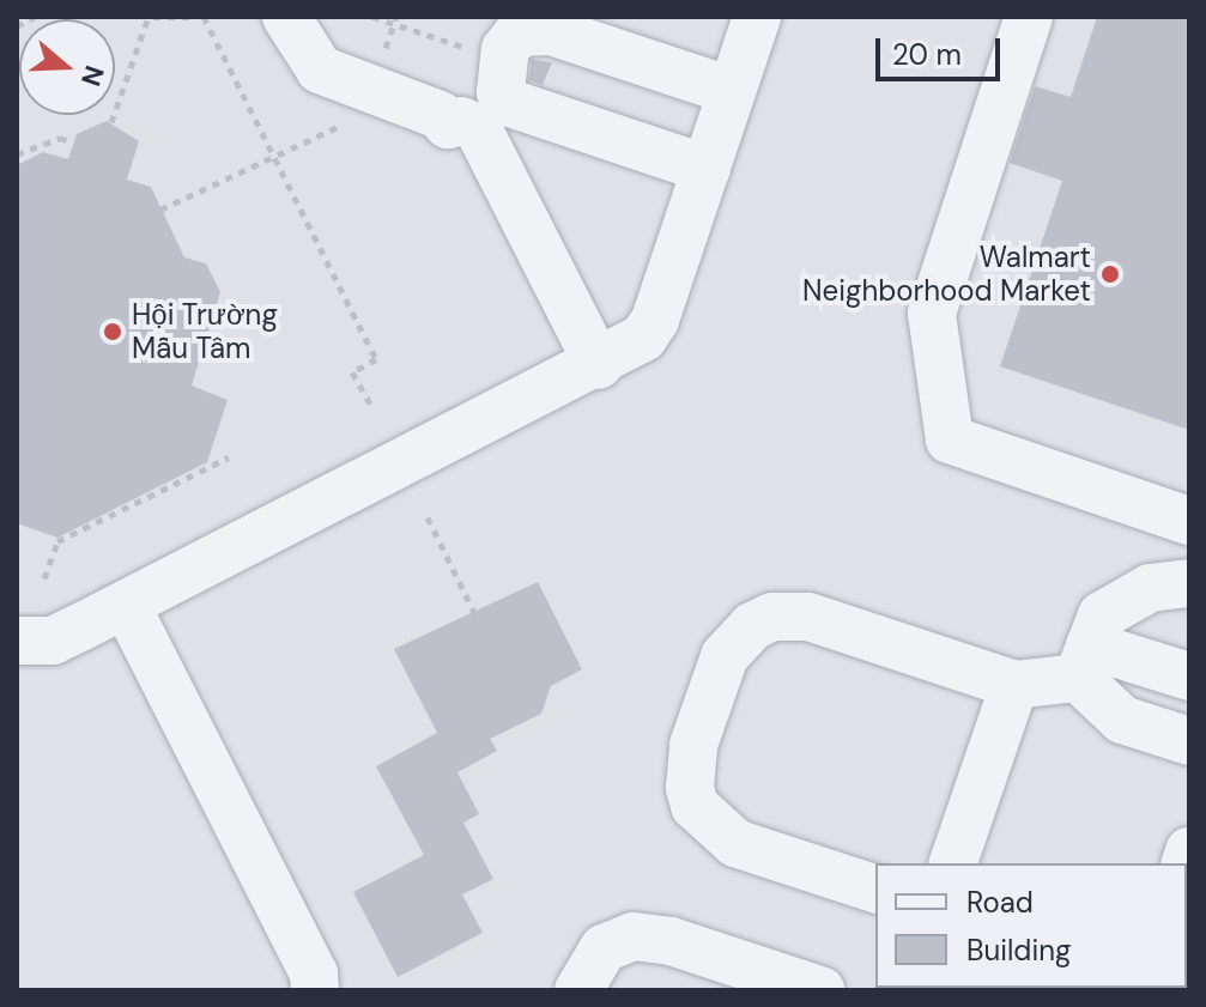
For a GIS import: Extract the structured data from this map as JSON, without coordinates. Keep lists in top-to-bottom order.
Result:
{
  "places": ["Walmart Neighborhood Market", "Hội Trường Mẫu Tâm"],
  "legend": ["Road", "Building"],
  "scale_bar": "20 m",
  "north": "right"
}
